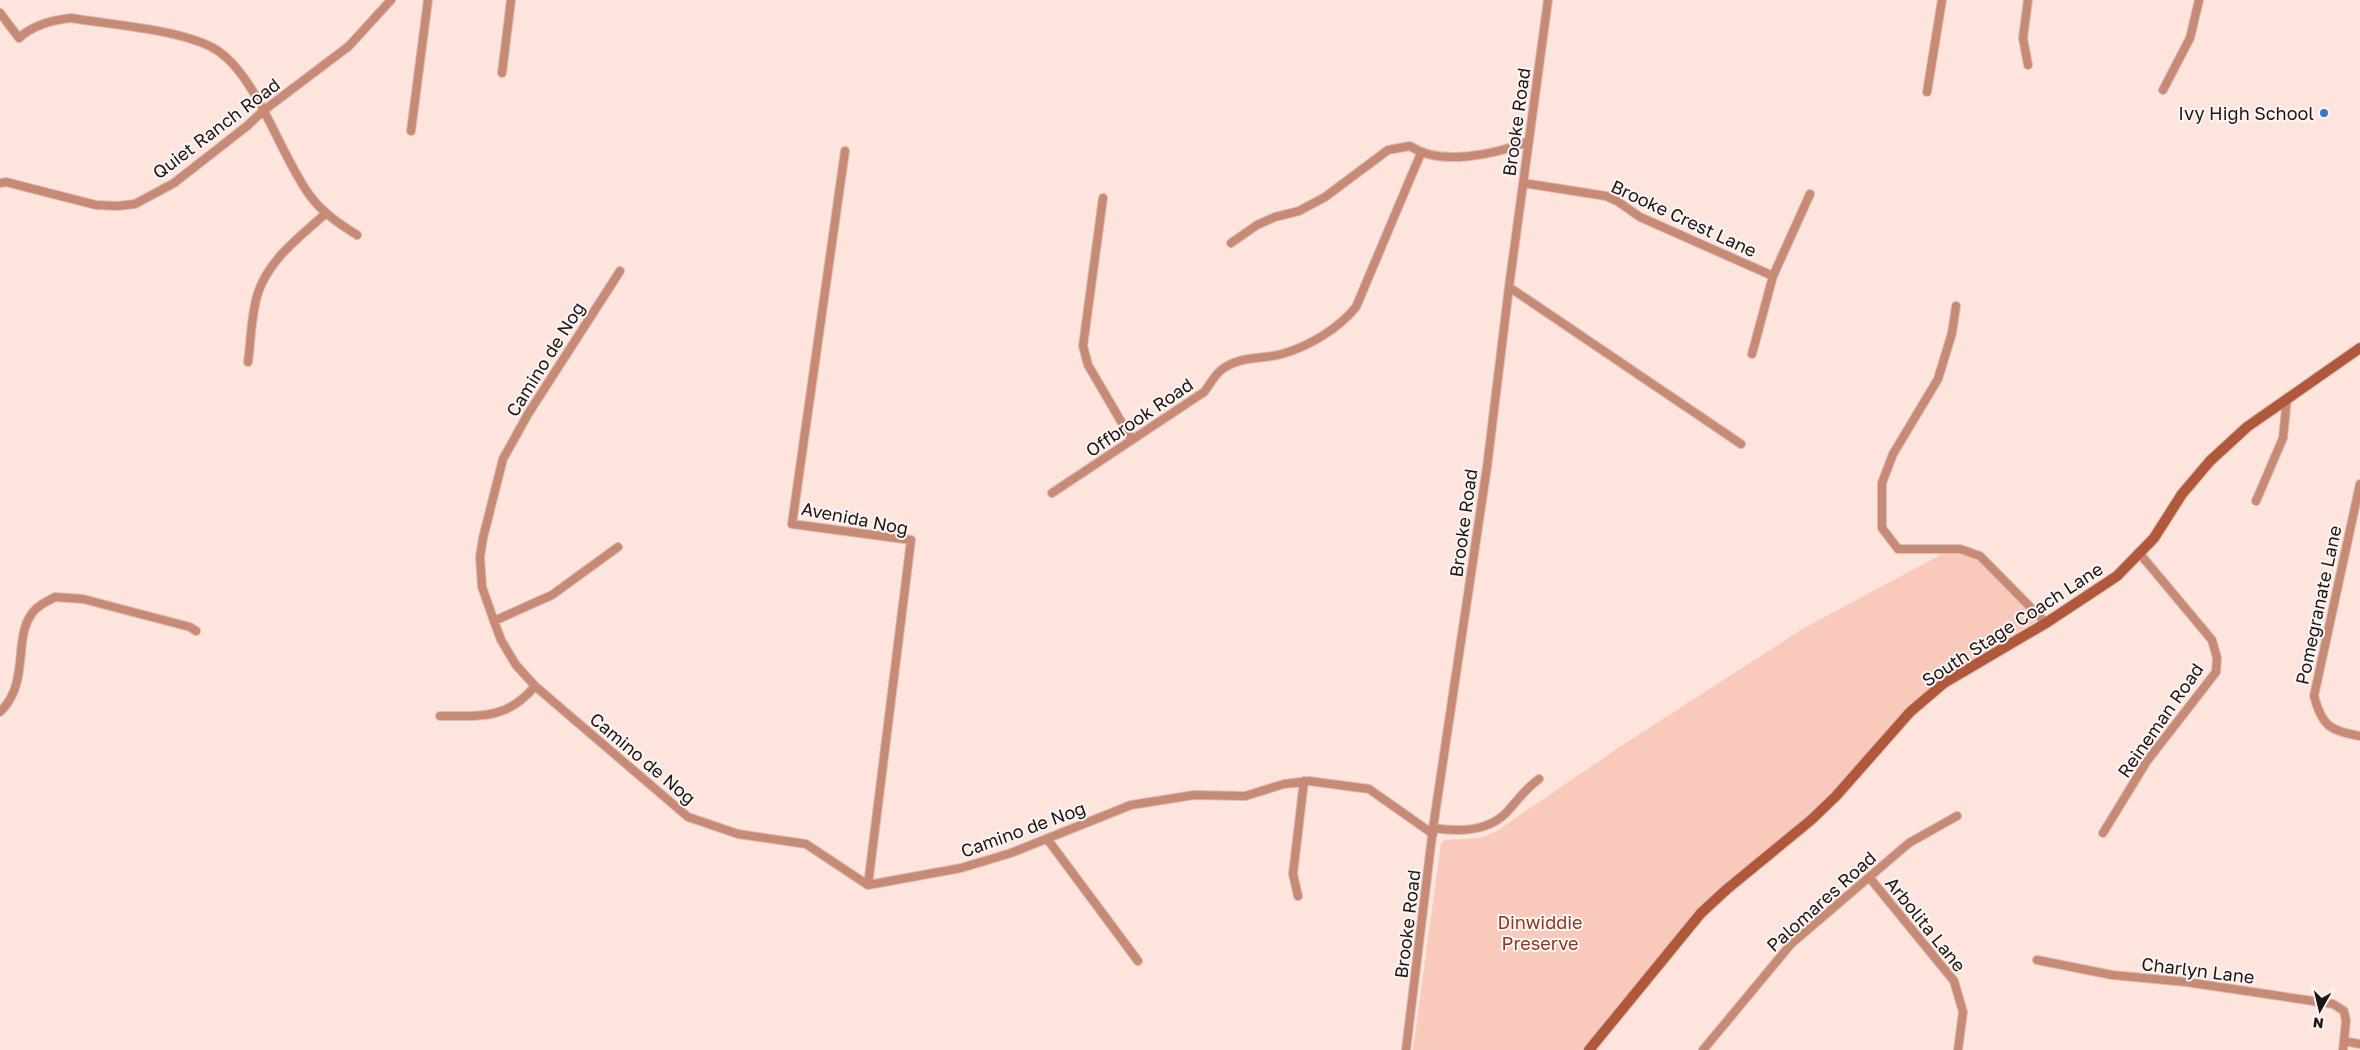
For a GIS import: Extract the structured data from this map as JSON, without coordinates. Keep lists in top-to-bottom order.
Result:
{
  "streets": {
    "main road": ["South Stage Coach Lane"],
    "street": [
      "Brooke Road",
      "Quiet Ranch Road",
      "Brooke Crest Lane",
      "Camino de Nog",
      "Offbrook Road",
      "Avenida Nog",
      "Pomegranate Lane",
      "Reineman Road",
      "Palomares Road",
      "Arbolita Lane",
      "Charlyn Lane"
    ]
  },
  "crossings": [
    ["Brooke Road", "Brooke Crest Lane"],
    ["Brooke Road", "Camino de Nog"],
    ["Camino de Nog", "Avenida Nog"],
    ["South Stage Coach Lane", "Reineman Road"],
    ["Palomares Road", "Arbolita Lane"]
  ],
  "parks": ["Dinwiddie Preserve"],
  "places": ["Ivy High School"],
  "north": "bottom"
}
